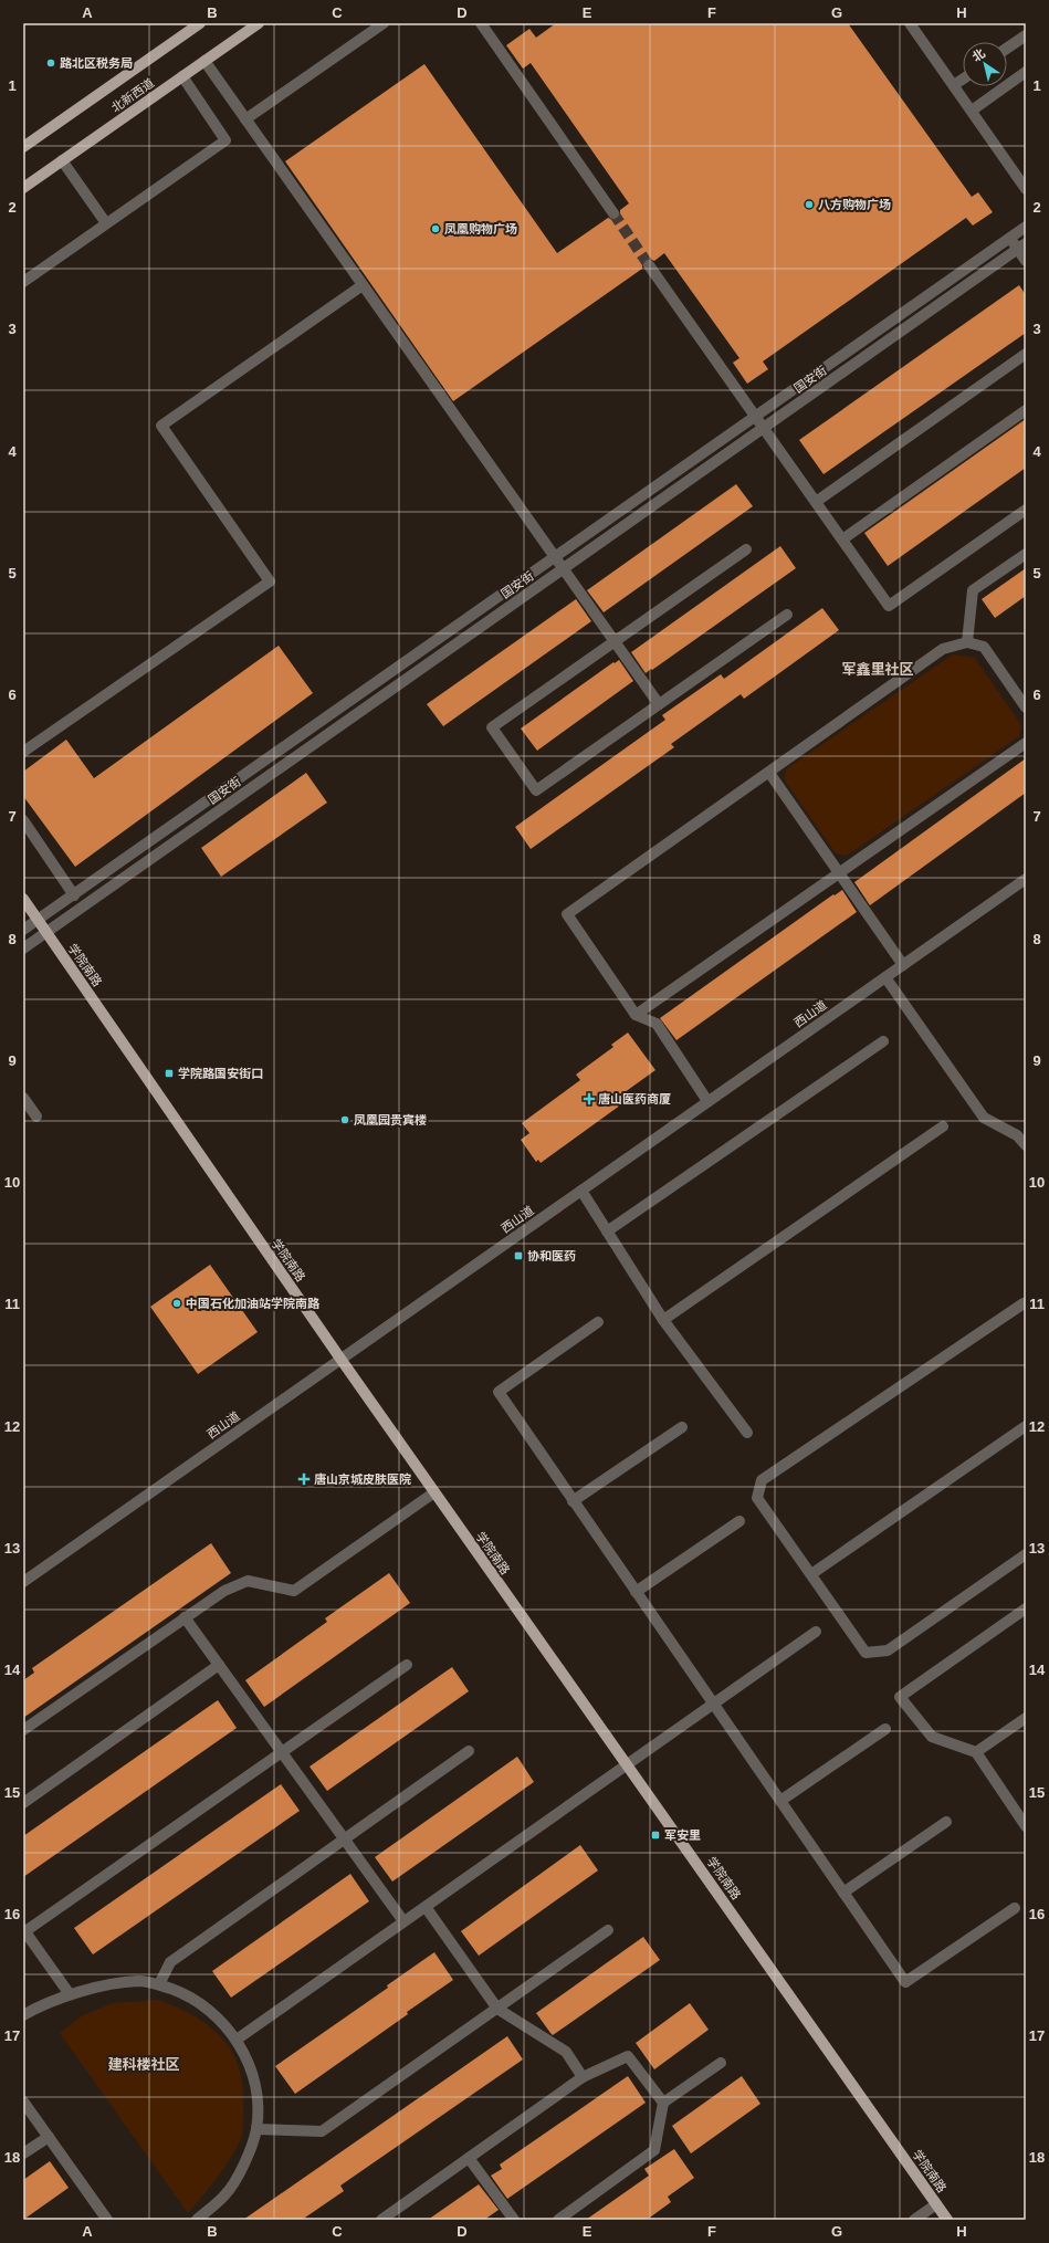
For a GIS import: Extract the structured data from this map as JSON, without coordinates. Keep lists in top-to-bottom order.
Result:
{
  "streets": {
    "main road": ["北新西道", "学院南路"],
    "street": ["国安街", "西山道"]
  },
  "crossings": [
    ["国安街", "学院南路"],
    ["学院南路", "西山道"]
  ],
  "districts": ["军鑫里社区", "建科楼社区"],
  "places": {
    "other": [
      "路北区税务局",
      "八方购物广场",
      "凤凰购物广场",
      "凤凰园贵宾楼",
      "中国石化加油站学院南路"
    ],
    "transit": ["学院路国安街口", "协和医药", "军安里"],
    "health": ["唐山医药商厦", "唐山京城皮肤医院"]
  },
  "north": "top left",
  "grid": {
    "columns": [
      "A",
      "B",
      "C",
      "D",
      "E",
      "F",
      "G",
      "H"
    ],
    "rows": [
      "1",
      "2",
      "3",
      "4",
      "5",
      "6",
      "7",
      "8",
      "9",
      "10",
      "11",
      "12",
      "13",
      "14",
      "15",
      "16",
      "17",
      "18"
    ]
  }
}
